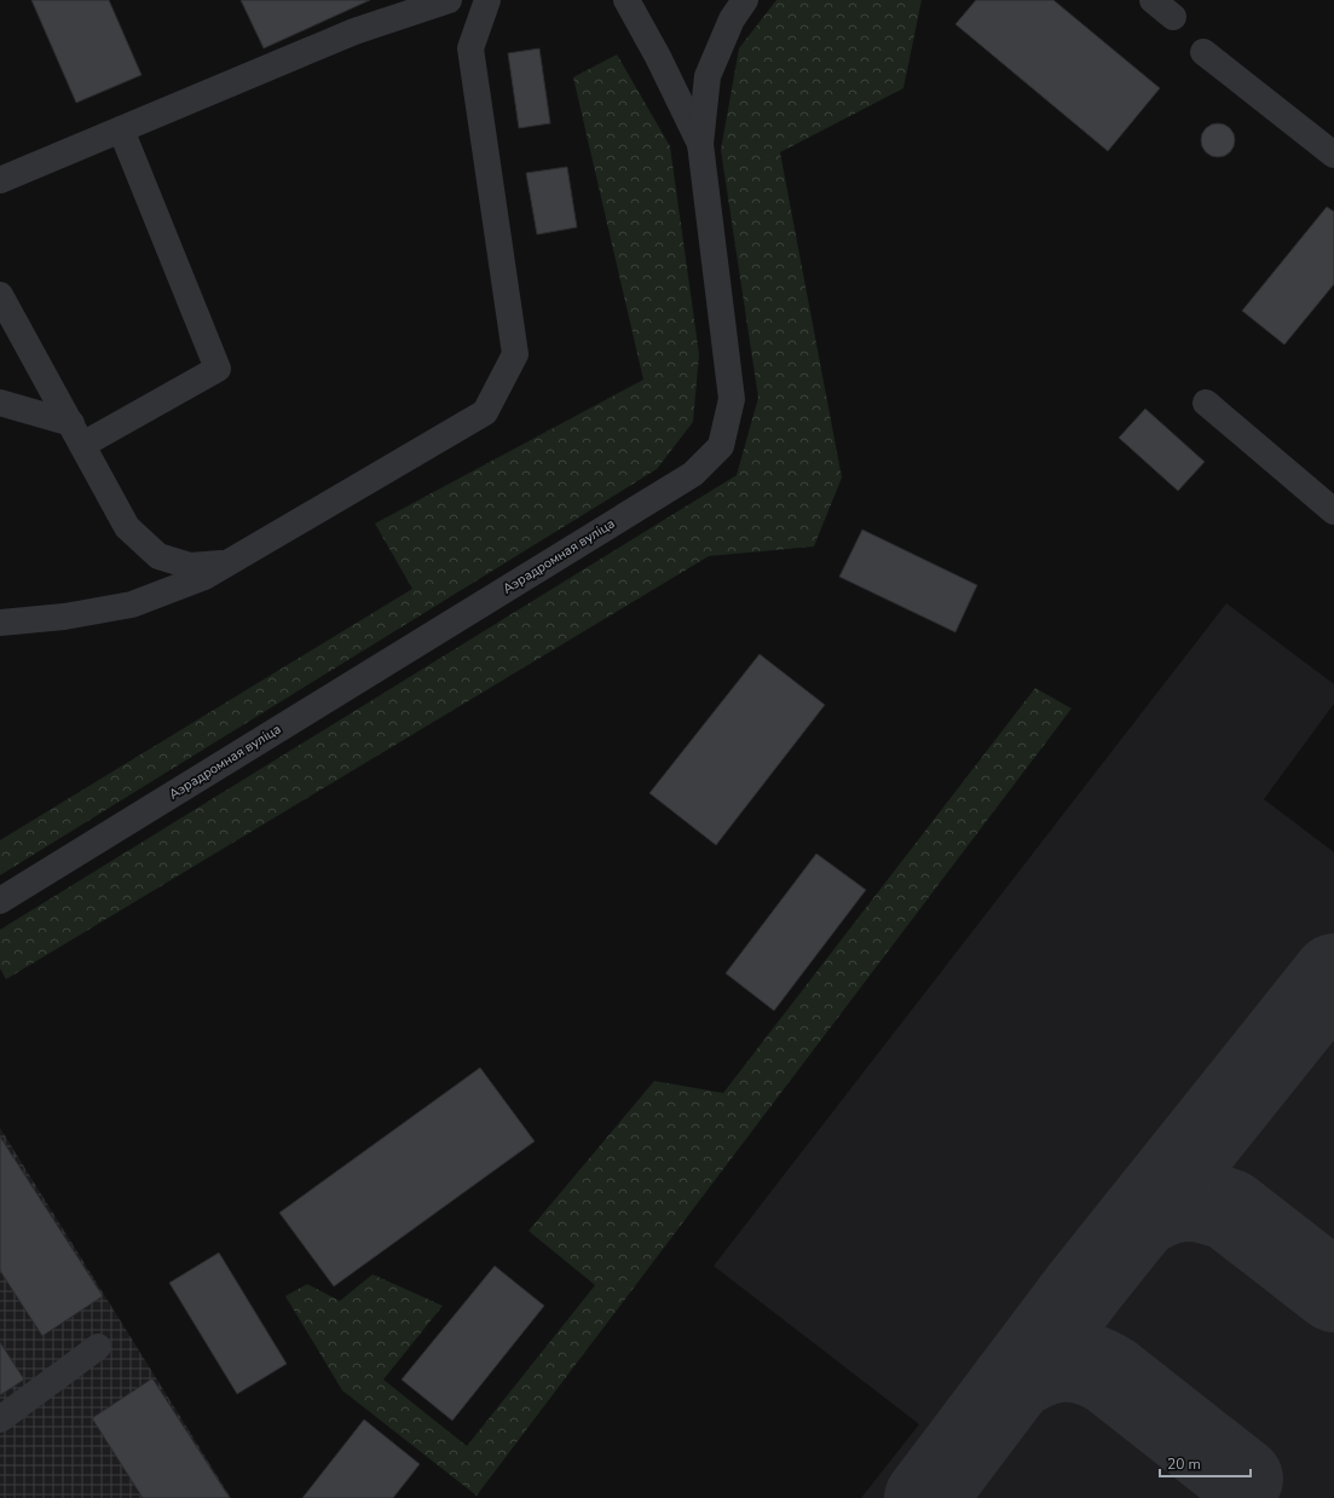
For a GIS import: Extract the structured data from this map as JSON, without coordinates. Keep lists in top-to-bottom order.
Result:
{
  "streets": {
    "street": ["Аэрадромная вуліца"]
  },
  "scale_bar": "20 m"
}
